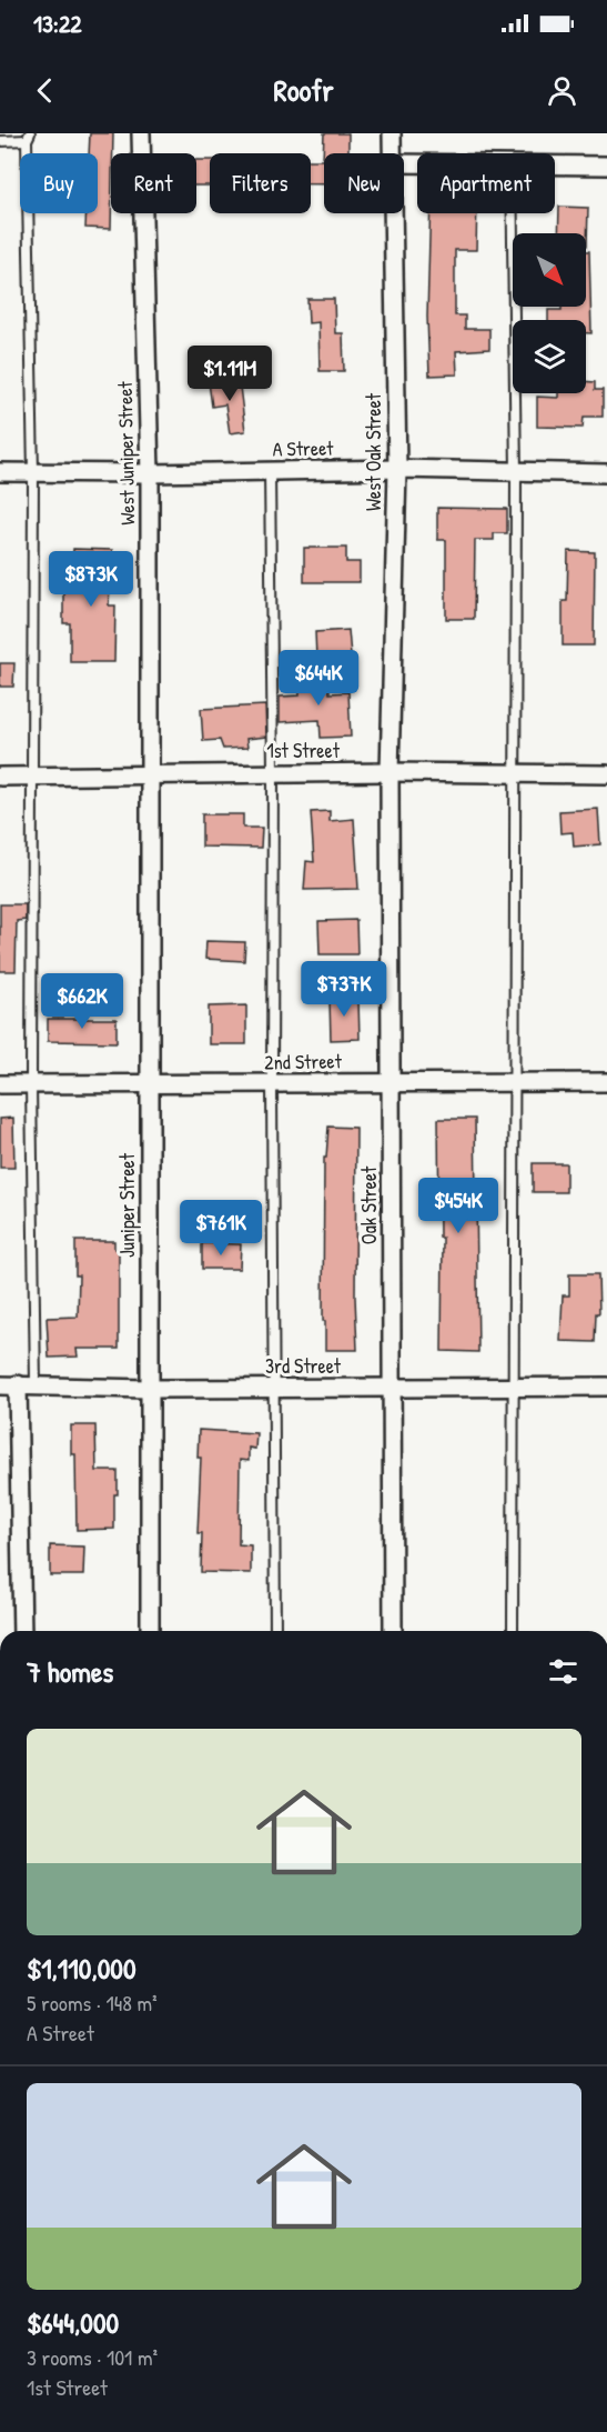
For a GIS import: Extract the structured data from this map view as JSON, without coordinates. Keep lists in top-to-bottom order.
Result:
{
  "streets": {
    "street": [
      "A Street",
      "West Oak Street",
      "West Juniper Street",
      "1st Street",
      "2nd Street",
      "Juniper Street",
      "Oak Street",
      "3rd Street"
    ]
  },
  "crossings": [
    ["A Street", "West Oak Street"],
    ["A Street", "West Juniper Street"],
    ["West Oak Street", "1st Street"],
    ["West Oak Street", "Oak Street"],
    ["West Juniper Street", "1st Street"],
    ["West Juniper Street", "Juniper Street"],
    ["1st Street", "Juniper Street"],
    ["1st Street", "Oak Street"],
    ["2nd Street", "Juniper Street"],
    ["2nd Street", "Oak Street"],
    ["Juniper Street", "3rd Street"],
    ["Oak Street", "3rd Street"]
  ],
  "north": "bottom right",
  "page": {
    "status": "13:22",
    "header": "Roofr",
    "chip": [
      "Buy",
      "Rent",
      "Filters",
      "New",
      "Apartment"
    ],
    "price": [
      "$1.11M",
      "$873K",
      "$644K",
      "$737K",
      "$662K",
      "$454K",
      "$761K"
    ],
    "heading": "7 homes",
    "list": [
      {
        "name": "$1,110,000",
        "note": "5 rooms · 148 m² · A Street"
      },
      {
        "name": "$644,000",
        "note": "3 rooms · 101 m² · 1st Street"
      }
    ]
  }
}
